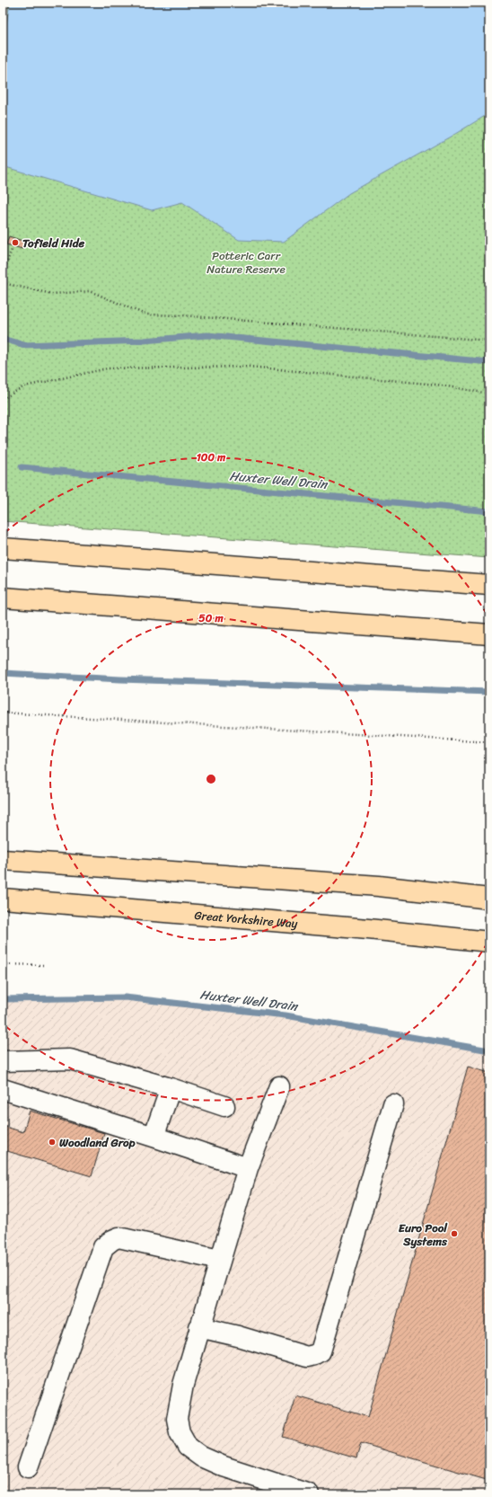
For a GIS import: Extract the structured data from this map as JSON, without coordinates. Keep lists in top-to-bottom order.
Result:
{
  "streets": {
    "highway": ["Great Yorkshire Way"]
  },
  "water": ["Huxter Well Drain"],
  "parks": ["Potteric Carr Nature Reserve"],
  "places": ["Tofield Hide", "Woodland Grop", "Euro Pool Systems"],
  "rings": ["100 m", "50 m"]
}
